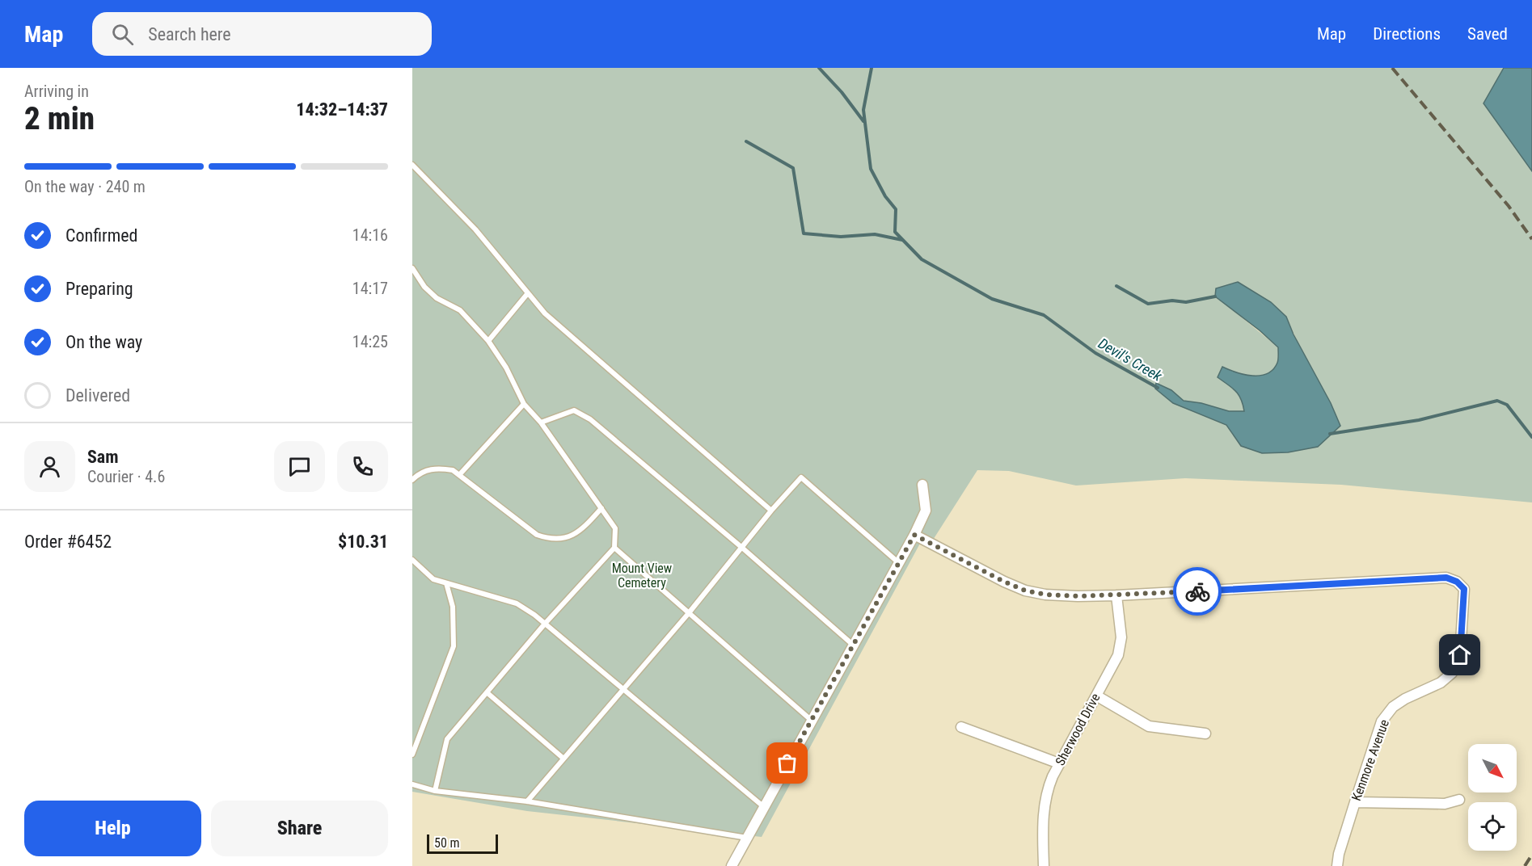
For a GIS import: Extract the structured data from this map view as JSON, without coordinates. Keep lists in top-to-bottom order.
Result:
{
  "streets": {
    "street": ["Sherwood Drive", "Kenmore Avenue"]
  },
  "crossings": [
    ["Sherwood Drive", "Kenmore Avenue"]
  ],
  "water": ["Devil's Creek"],
  "parks": ["Mount View Cemetery"],
  "scale_bar": "50 m",
  "north": "bottom right",
  "page": {
    "header": "Map",
    "search": "Search here",
    "nav": ["Map", "Directions", "Saved"],
    "heading": ["2 min", "Arriving in", "14:32–14:37"],
    "panel": [
      "Sam",
      "Courier · 4.6",
      "Order #6452",
      "$10.31"
    ],
    "bar": "On the way · 240 m",
    "list": [
      ["Confirmed", "14:16"],
      ["Preparing", "14:17"],
      ["On the way", "14:25"],
      "Delivered"
    ],
    "buttons": ["Help", "Share"],
    "scale": "50 m"
  }
}
